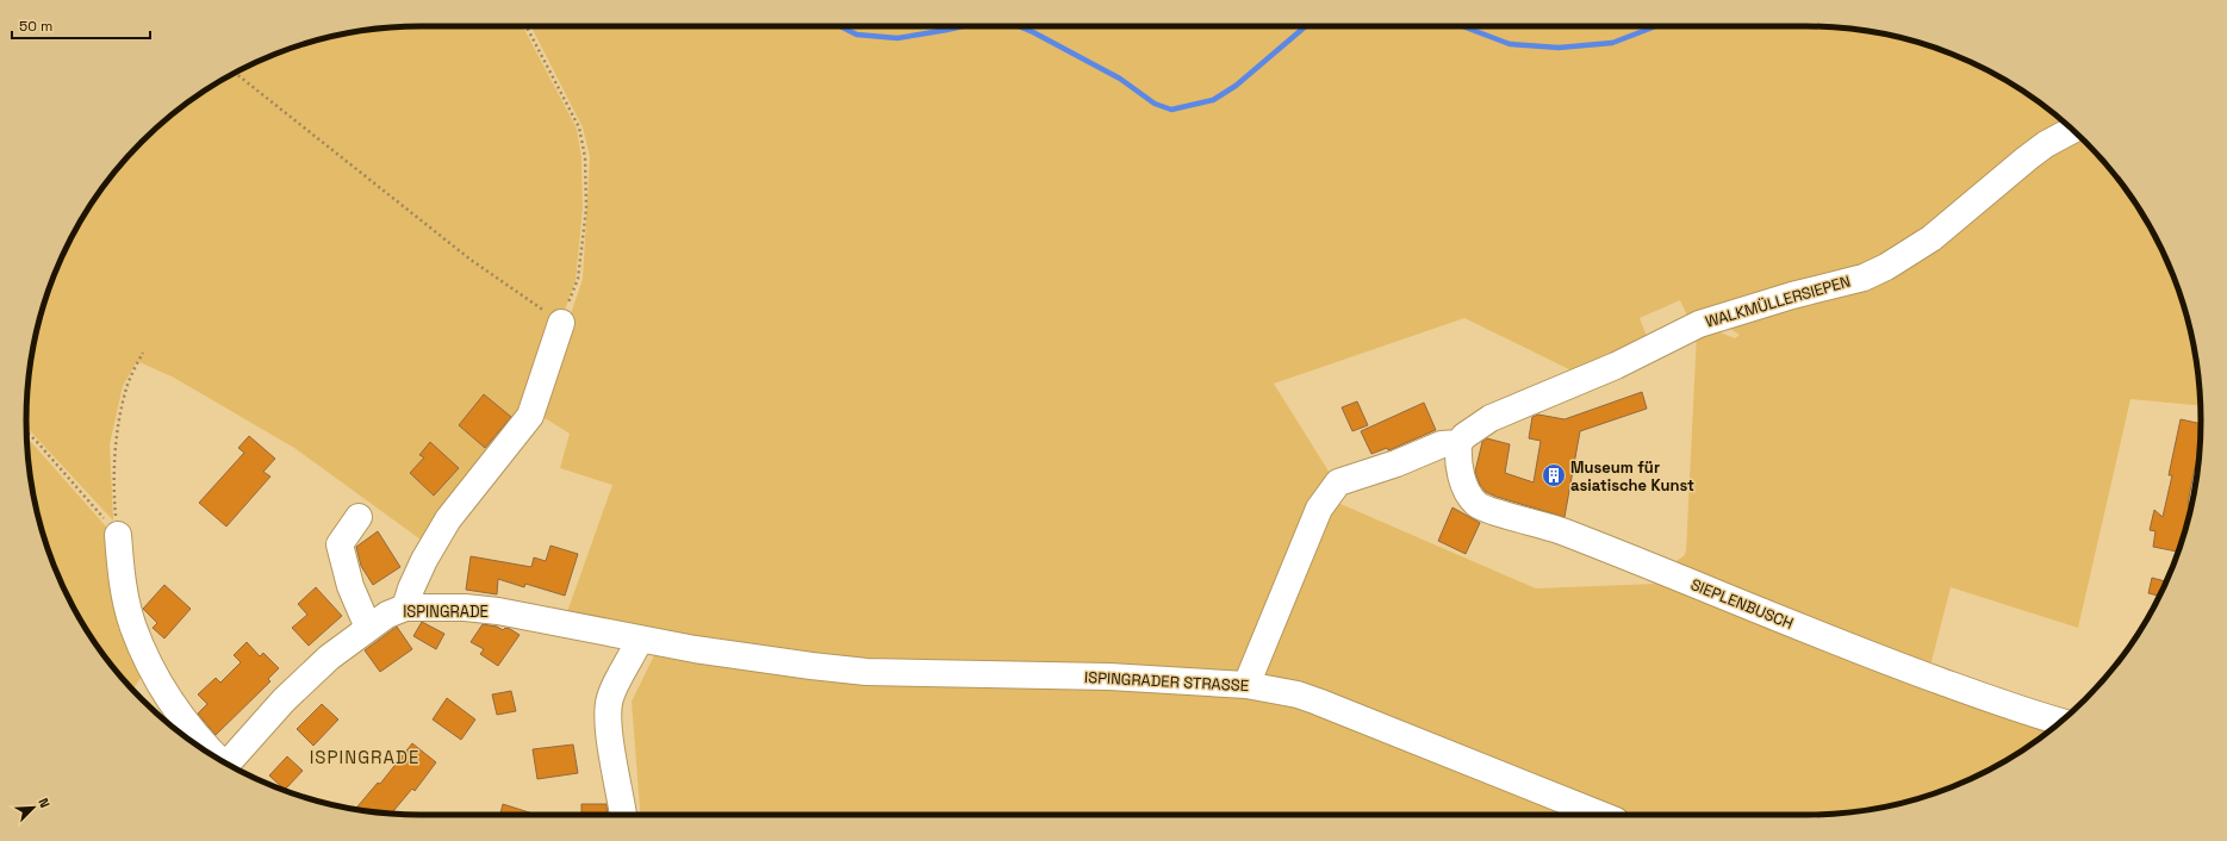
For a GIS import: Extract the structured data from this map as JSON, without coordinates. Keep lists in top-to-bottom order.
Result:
{
  "streets": {
    "street": [
      "WALKMÜLLERSIEPEN",
      "SIEPLENBUSCH",
      "ISPINGRADE",
      "ISPINGRADER STRASSE"
    ]
  },
  "crossings": [
    ["WALKMÜLLERSIEPEN", "SIEPLENBUSCH"],
    ["ISPINGRADE", "ISPINGRADER STRASSE"]
  ],
  "districts": ["ISPINGRADE"],
  "places": {
    "building": ["Museum für asiatische Kunst"]
  },
  "scale_bar": "50 m",
  "north": "top right"
}
